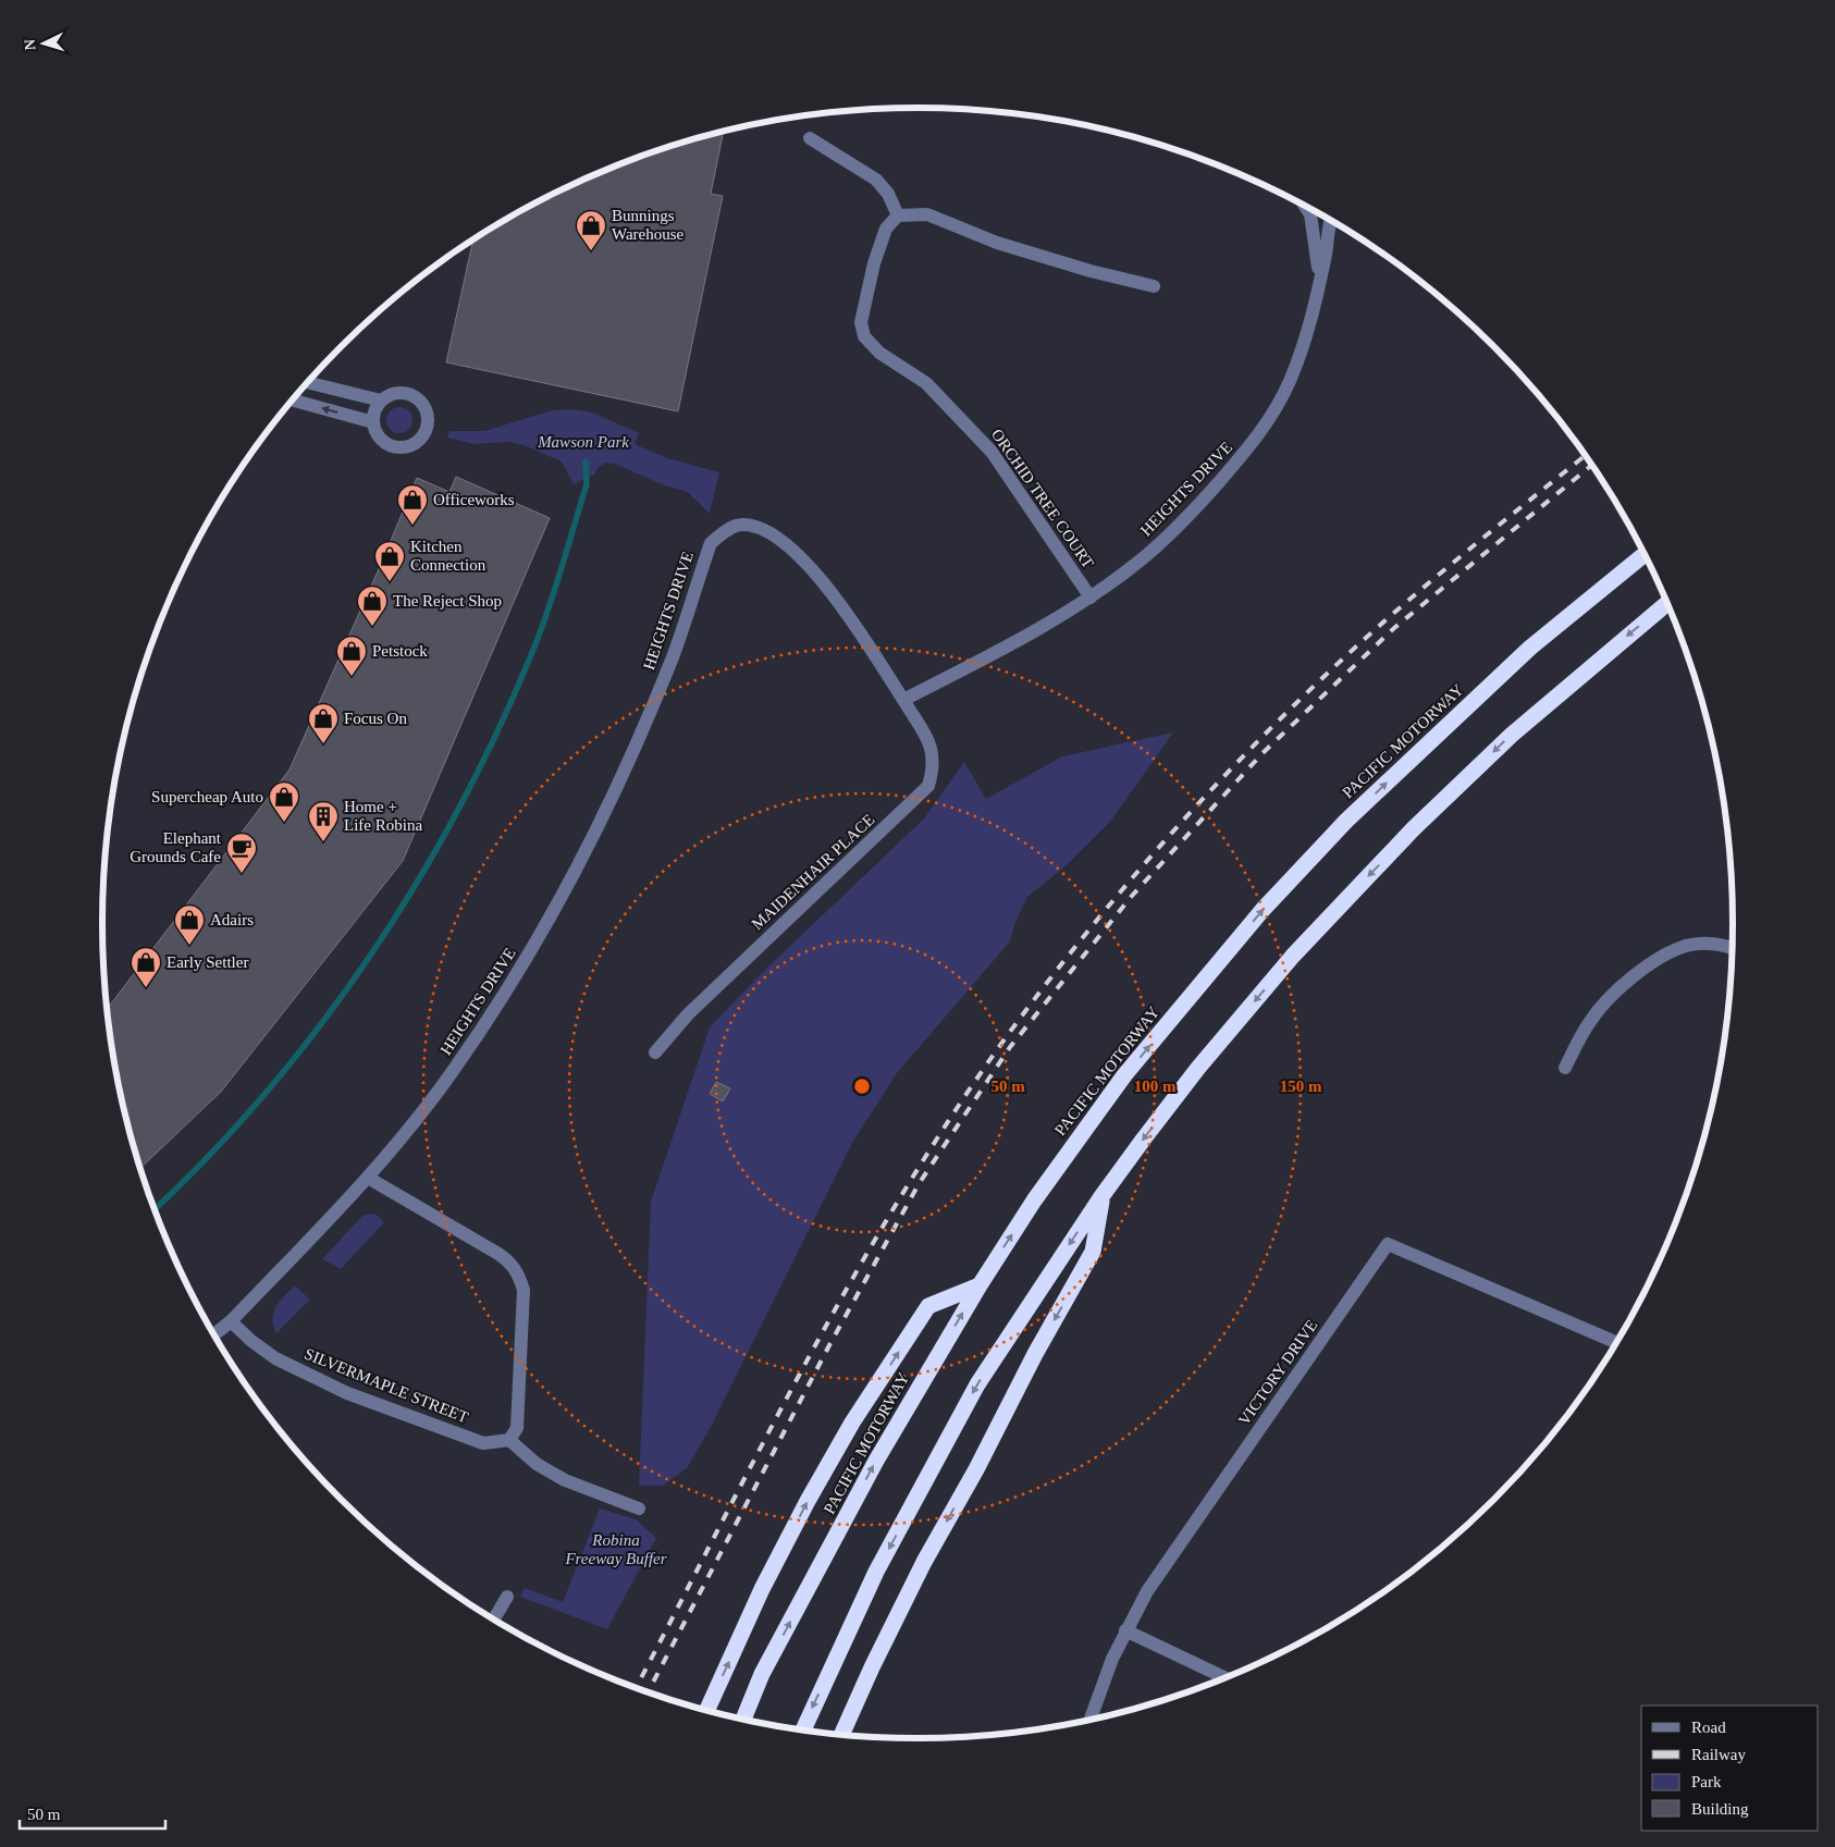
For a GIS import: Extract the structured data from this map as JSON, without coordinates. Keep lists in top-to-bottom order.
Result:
{
  "streets": {
    "highway": ["PACIFIC MOTORWAY"],
    "street": [
      "HEIGHTS DRIVE",
      "ORCHID TREE COURT",
      "MAIDENHAIR PLACE",
      "VICTORY DRIVE",
      "SILVERMAPLE STREET"
    ]
  },
  "crossings": [
    ["HEIGHTS DRIVE", "ORCHID TREE COURT"],
    ["HEIGHTS DRIVE", "MAIDENHAIR PLACE"],
    ["HEIGHTS DRIVE", "SILVERMAPLE STREET"]
  ],
  "parks": ["Mawson Park", "Robina Freeway Buffer"],
  "places": {
    "shop": [
      "Bunnings Warehouse",
      "Officeworks",
      "Kitchen Connection",
      "The Reject Shop",
      "Petstock",
      "Focus On",
      "Supercheap Auto",
      "Adairs",
      "Early Settler"
    ],
    "building": ["Home + Life Robina"],
    "cafe": ["Elephant Grounds Cafe"]
  },
  "legend": [
    "Road",
    "Railway",
    "Park",
    "Building"
  ],
  "scale_bar": "50 m",
  "north": "left",
  "rings": ["50 m", "100 m", "150 m"]
}
